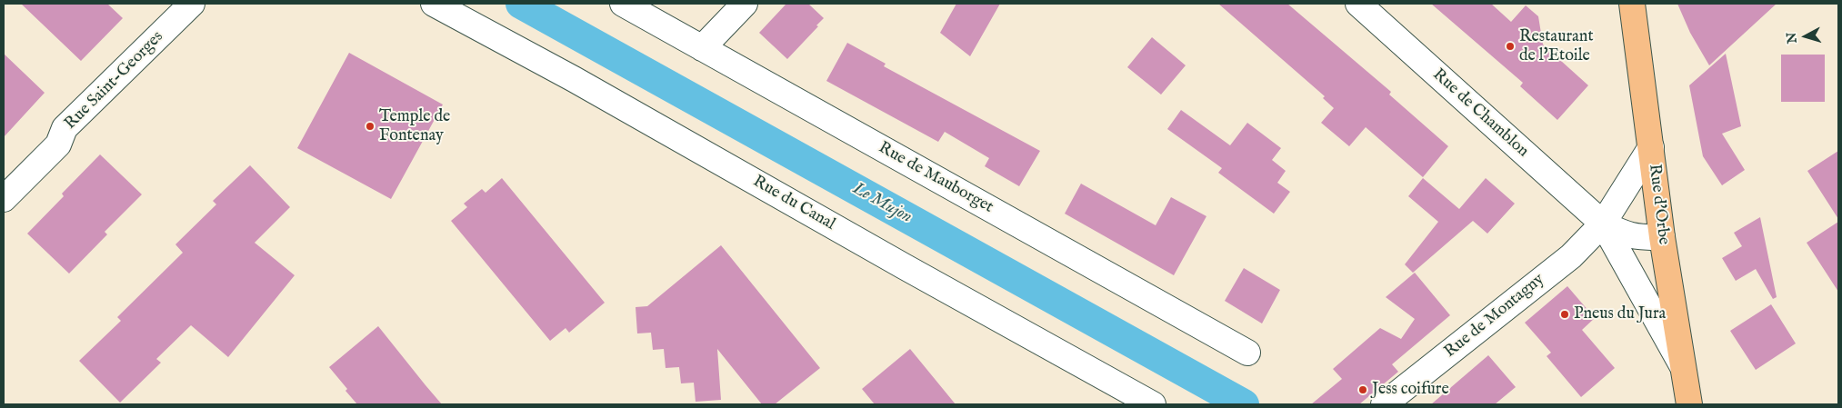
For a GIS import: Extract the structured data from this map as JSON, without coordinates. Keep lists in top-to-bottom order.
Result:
{
  "streets": {
    "main road": ["Rue d'Orbe"],
    "street": [
      "Rue Saint-Georges",
      "Rue de Chamblon",
      "Rue de Mauborget",
      "Rue du Canal",
      "Rue de Montagny"
    ]
  },
  "crossings": [
    ["Rue de Chamblon", "Rue d'Orbe"],
    ["Rue de Chamblon", "Rue de Montagny"]
  ],
  "water": ["Le Mujon"],
  "places": [
    "Restaurant de l'Etoile",
    "Temple de Fontenay",
    "Pneus du Jura",
    "Jess coifure"
  ],
  "north": "left"
}
